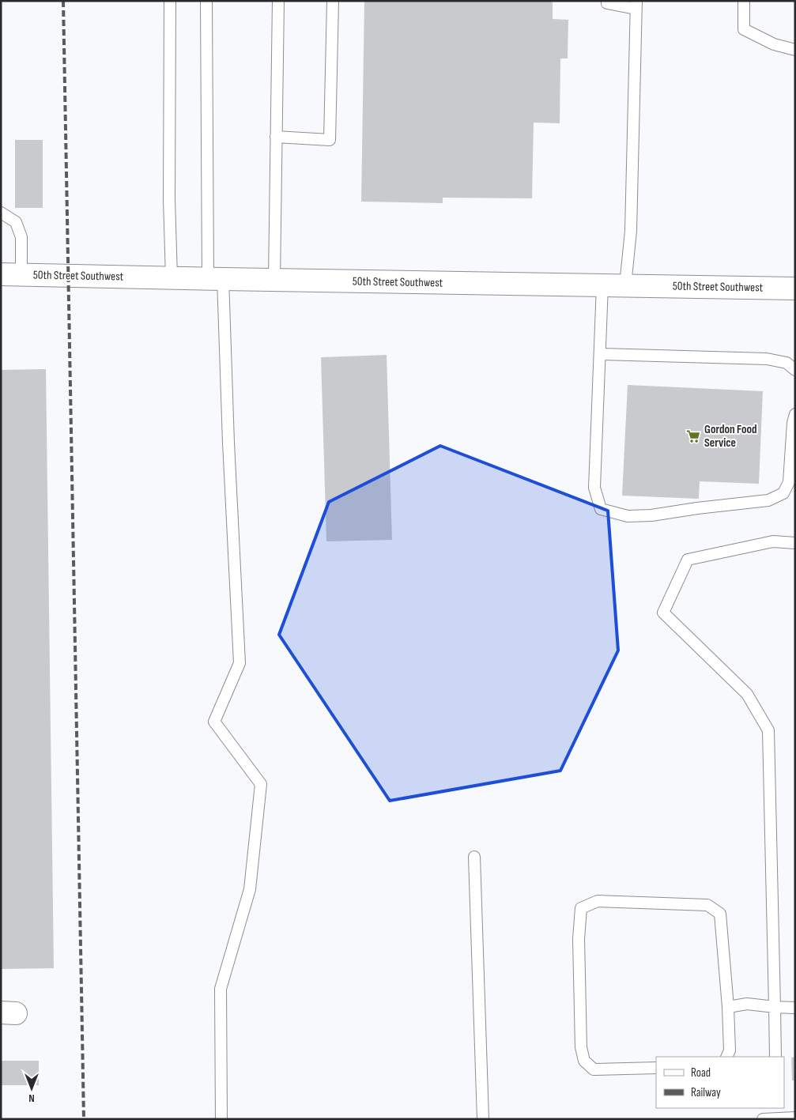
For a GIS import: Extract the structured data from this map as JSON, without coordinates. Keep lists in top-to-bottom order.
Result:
{
  "streets": {
    "street": ["50th Street Southwest"]
  },
  "places": {
    "supermarket": ["Gordon Food Service"]
  },
  "legend": ["Road", "Railway"],
  "north": "bottom"
}
